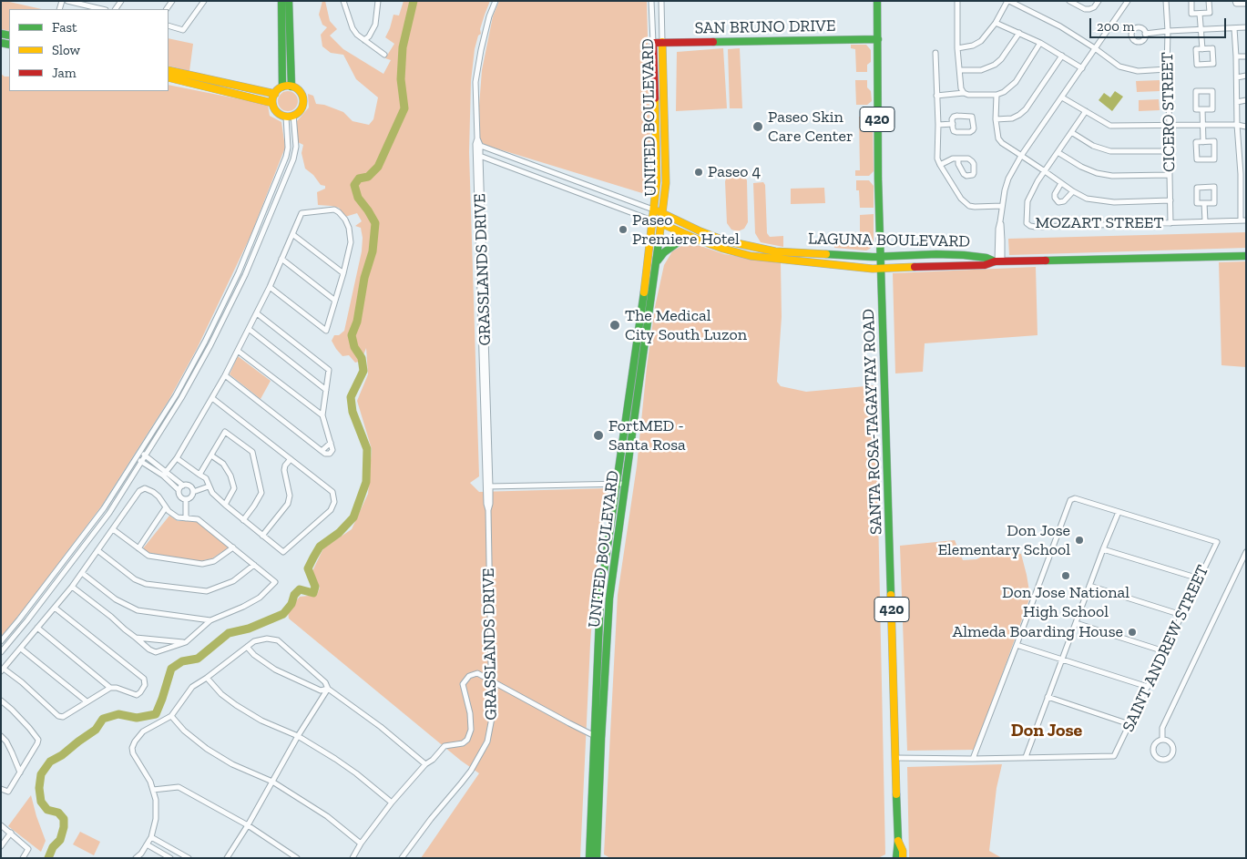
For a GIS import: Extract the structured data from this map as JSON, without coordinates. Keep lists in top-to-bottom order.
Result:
{
  "streets": {
    "main road": [
      "SAN BRUNO DRIVE",
      "UNITED BOULEVARD",
      "420",
      "LAGUNA BOULEVARD",
      "SANTA ROSA-TAGAYTAY ROAD"
    ],
    "street": [
      "CICERO STREET",
      "MOZART STREET",
      "GRASSLANDS DRIVE",
      "SAINT ANDREW STREET"
    ]
  },
  "crossings": [
    ["SAN BRUNO DRIVE", "UNITED BOULEVARD"],
    ["SAN BRUNO DRIVE", "SANTA ROSA-TAGAYTAY ROAD"],
    ["CICERO STREET", "MOZART STREET"],
    ["UNITED BOULEVARD", "LAGUNA BOULEVARD"],
    ["LAGUNA BOULEVARD", "SANTA ROSA-TAGAYTAY ROAD"]
  ],
  "districts": ["Don Jose"],
  "places": [
    "Paseo Skin Care Center",
    "Paseo 4",
    "Paseo Premiere Hotel",
    "The Medical City South Luzon",
    "FortMED - Santa Rosa",
    "Don Jose Elementary School",
    "Don Jose National High School",
    "Almeda Boarding House"
  ],
  "legend": ["Fast", "Slow", "Jam"],
  "scale_bar": "200 m"
}
